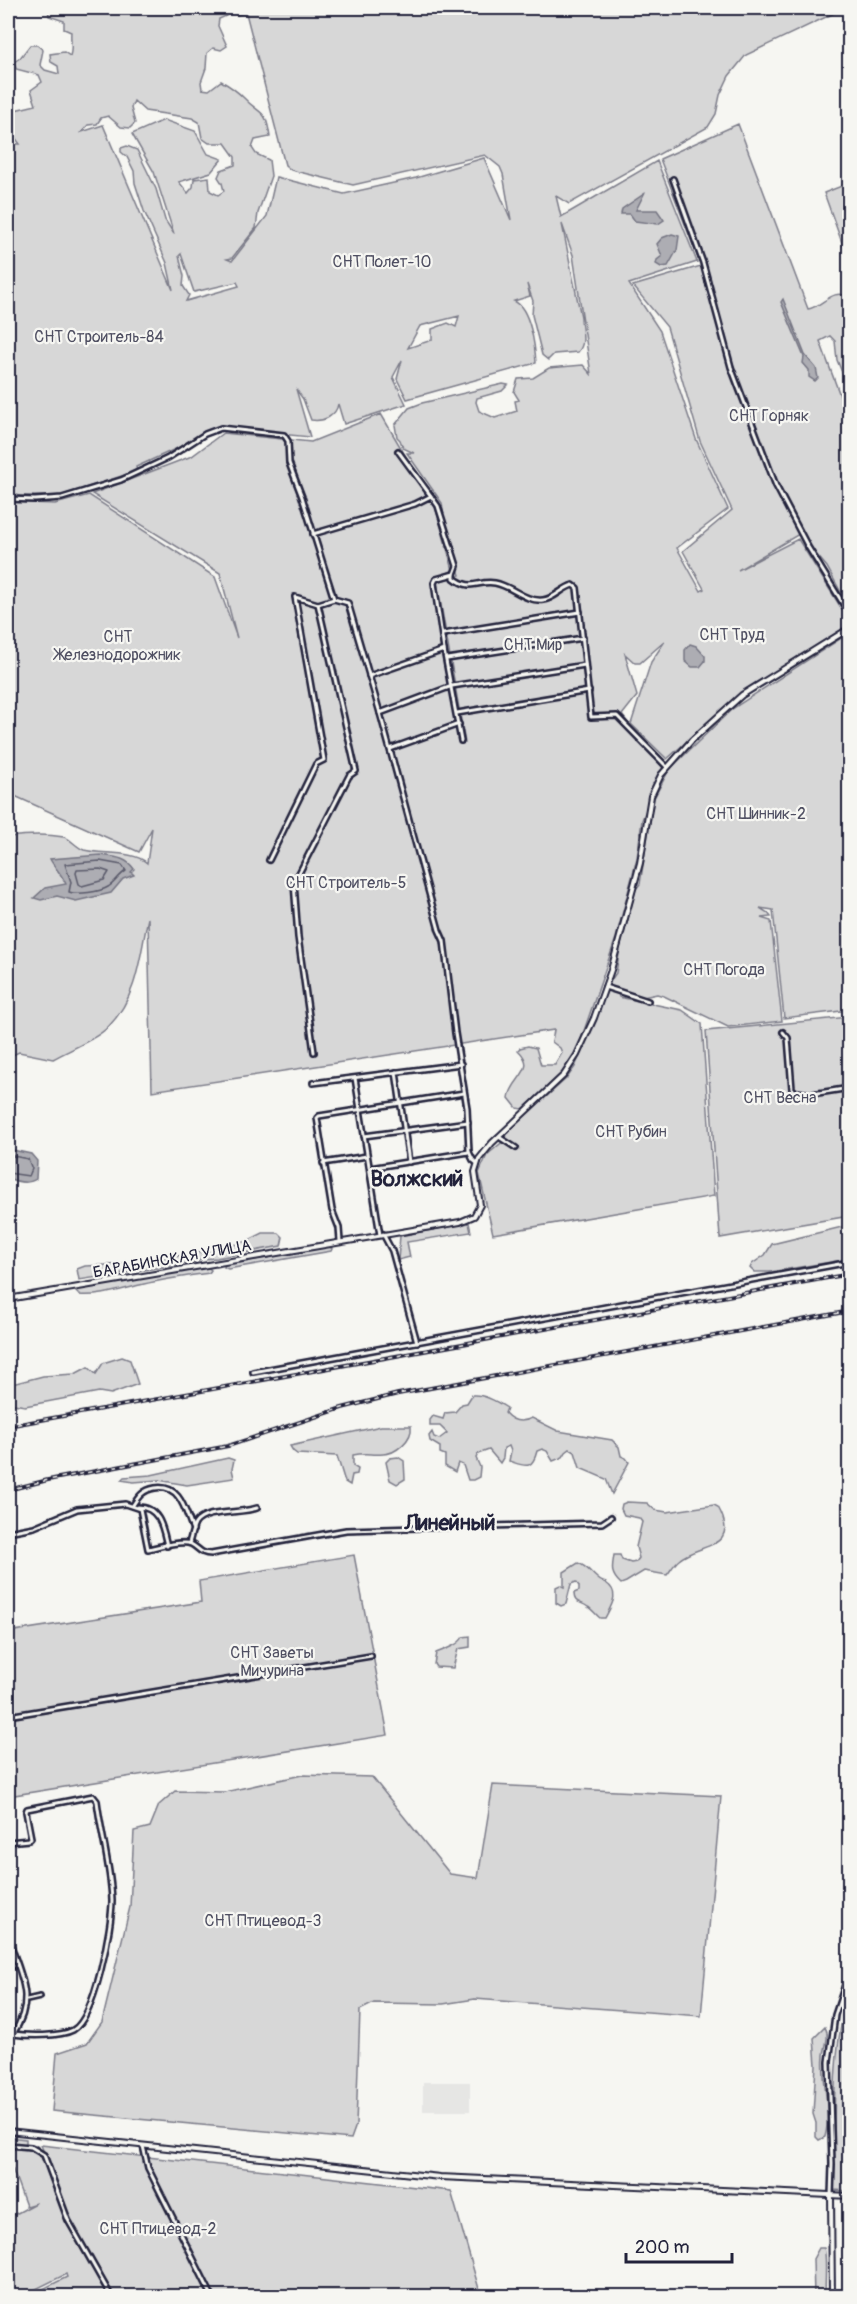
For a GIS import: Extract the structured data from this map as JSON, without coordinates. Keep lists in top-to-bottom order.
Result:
{
  "streets": {
    "street": ["БАРАБИНСКАЯ УЛИЦА"]
  },
  "districts": ["Волжский", "Линейный"],
  "parks": [
    "СНТ Полет-10",
    "СНТ Строитель-84",
    "СНТ Горняк",
    "СНТ Труд",
    "СНТ Железнодорожник",
    "СНТ Мир",
    "СНТ Шинник-2",
    "СНТ Строитель-5",
    "СНТ Погода",
    "СНТ Весна",
    "СНТ Рубин",
    "СНТ Заветы Мичурина",
    "СНТ Птицевод-3",
    "СНТ Птицевод-2"
  ],
  "scale_bar": "200 m"
}
